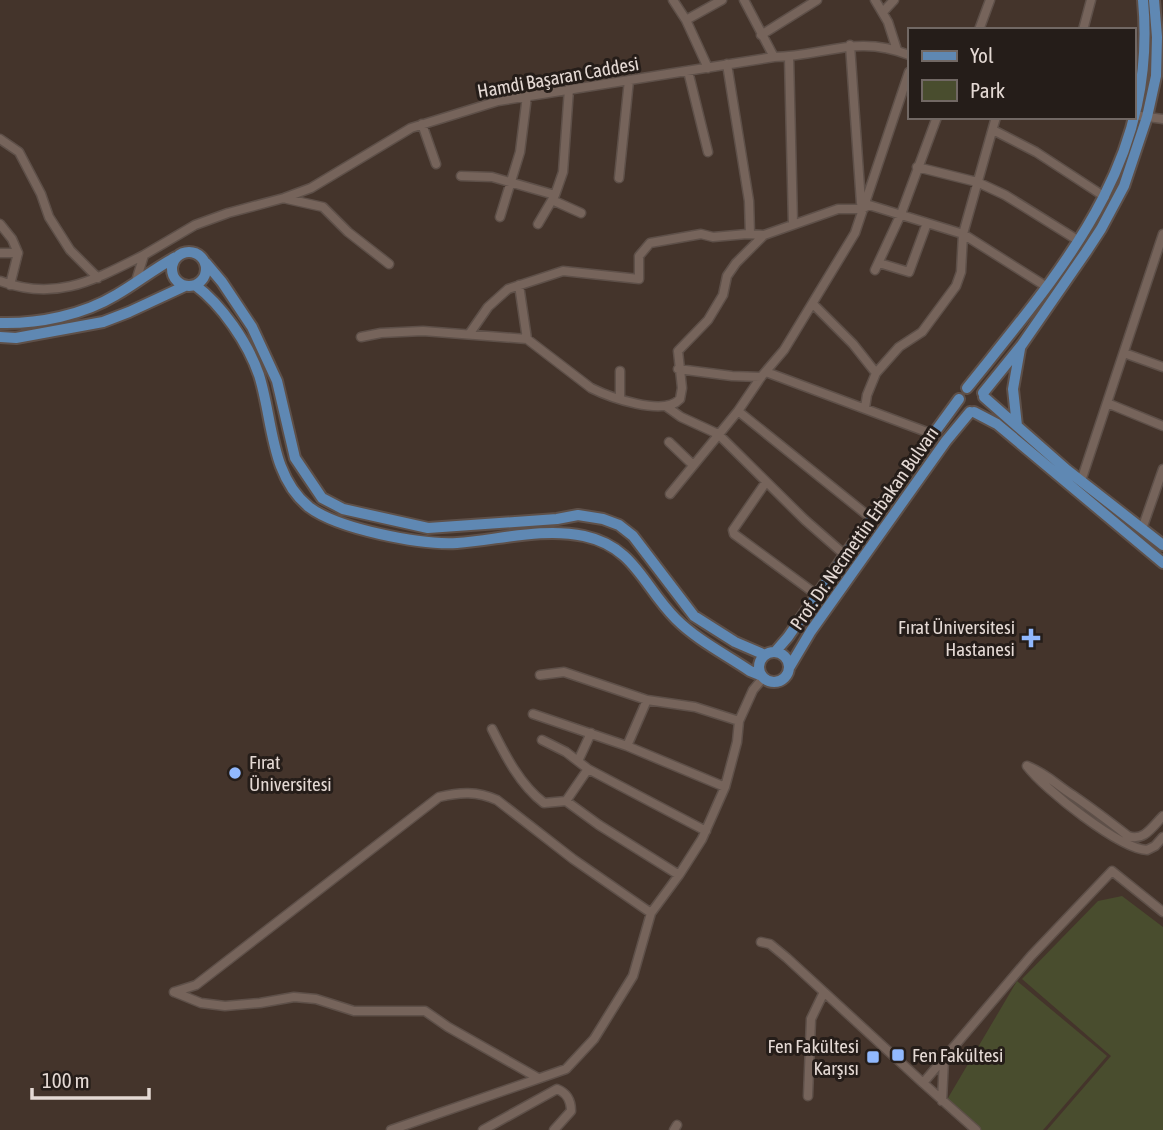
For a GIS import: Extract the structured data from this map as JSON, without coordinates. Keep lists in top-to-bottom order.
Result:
{
  "streets": {
    "main road": ["Prof. Dr. Necmettin Erbakan Bulvarı"],
    "street": ["Hamdi Başaran Caddesi"]
  },
  "places": {
    "health": ["Fırat Üniversitesi Hastanesi"],
    "other": ["Fırat Üniversitesi"],
    "transit": ["Fen Fakültesi", "Fen Fakültesi Karşısı"]
  },
  "legend": ["Yol", "Park"],
  "scale_bar": "100 m"
}
